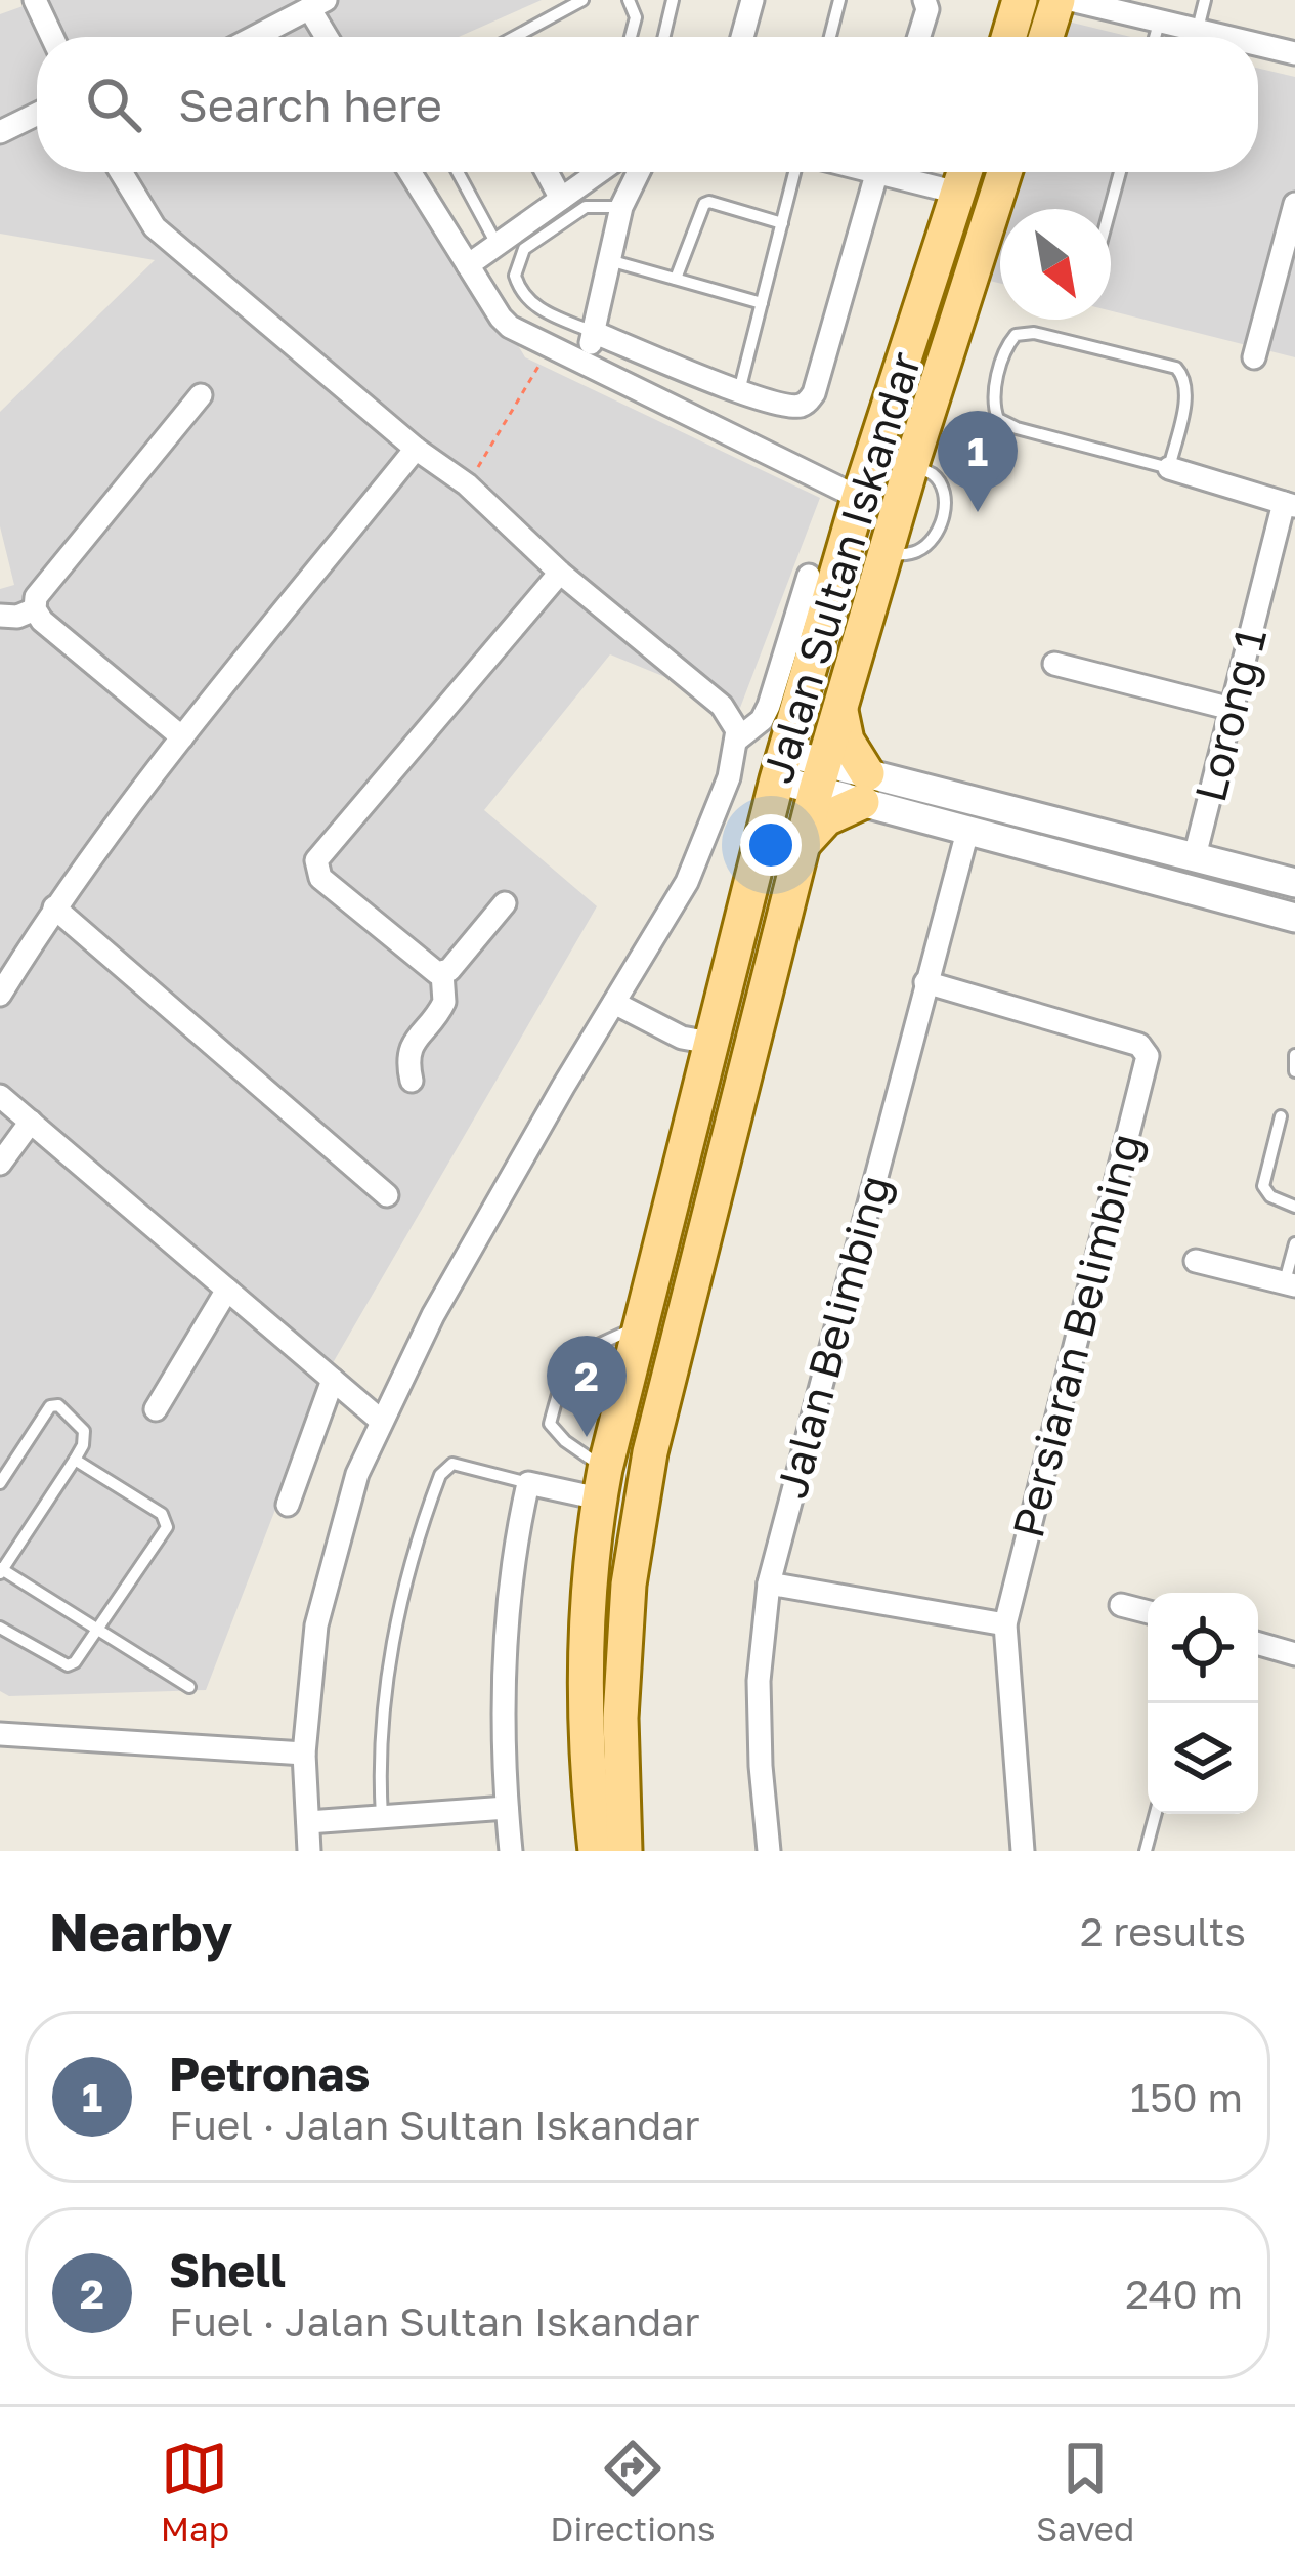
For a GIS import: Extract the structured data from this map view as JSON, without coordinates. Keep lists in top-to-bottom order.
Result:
{
  "streets": {
    "main road": ["Jalan Sultan Iskandar"],
    "street": ["Lorong 1", "Persiaran Belimbing", "Jalan Belimbing"]
  },
  "crossings": [
    ["Persiaran Belimbing", "Jalan Belimbing"]
  ],
  "north": "bottom right",
  "page": {
    "search": "Search here",
    "pins": ["1", "2"],
    "heading": ["Nearby", "2 results"],
    "list": [
      {
        "mark": "1",
        "name": "Petronas",
        "note": "Fuel · Jalan Sultan Iskandar",
        "value": "150 m"
      },
      {
        "mark": "2",
        "name": "Shell",
        "note": "Fuel · Jalan Sultan Iskandar",
        "value": "240 m"
      }
    ],
    "nav": ["Map", "Directions", "Saved"]
  }
}
